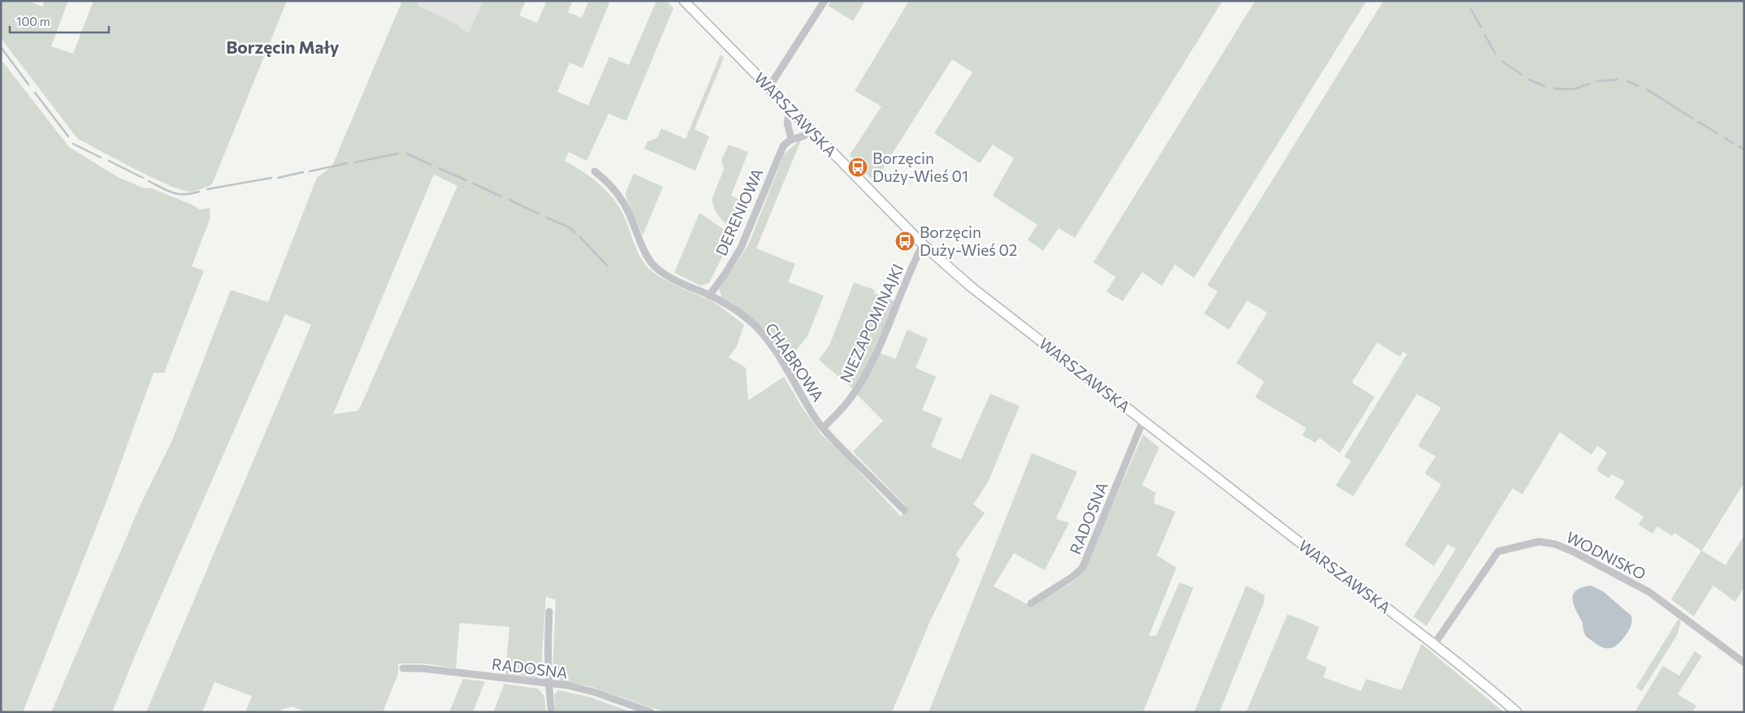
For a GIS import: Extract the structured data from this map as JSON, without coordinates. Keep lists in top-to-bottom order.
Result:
{
  "streets": {
    "main road": ["WARSZAWSKA"],
    "street": [
      "DERENIOWA",
      "NIEZAPOMINAJKI",
      "CHABROWA",
      "RADOSNA",
      "WODNISKO"
    ]
  },
  "crossings": [
    ["WARSZAWSKA", "NIEZAPOMINAJKI"],
    ["WARSZAWSKA", "RADOSNA"],
    ["WARSZAWSKA", "WODNISKO"],
    ["DERENIOWA", "CHABROWA"],
    ["NIEZAPOMINAJKI", "CHABROWA"]
  ],
  "districts": ["Borzęcin Mały"],
  "places": {
    "bus stop": ["Borzęcin Duży-Wieś 01", "Borzęcin Duży-Wieś 02"]
  },
  "scale_bar": "100 m"
}
